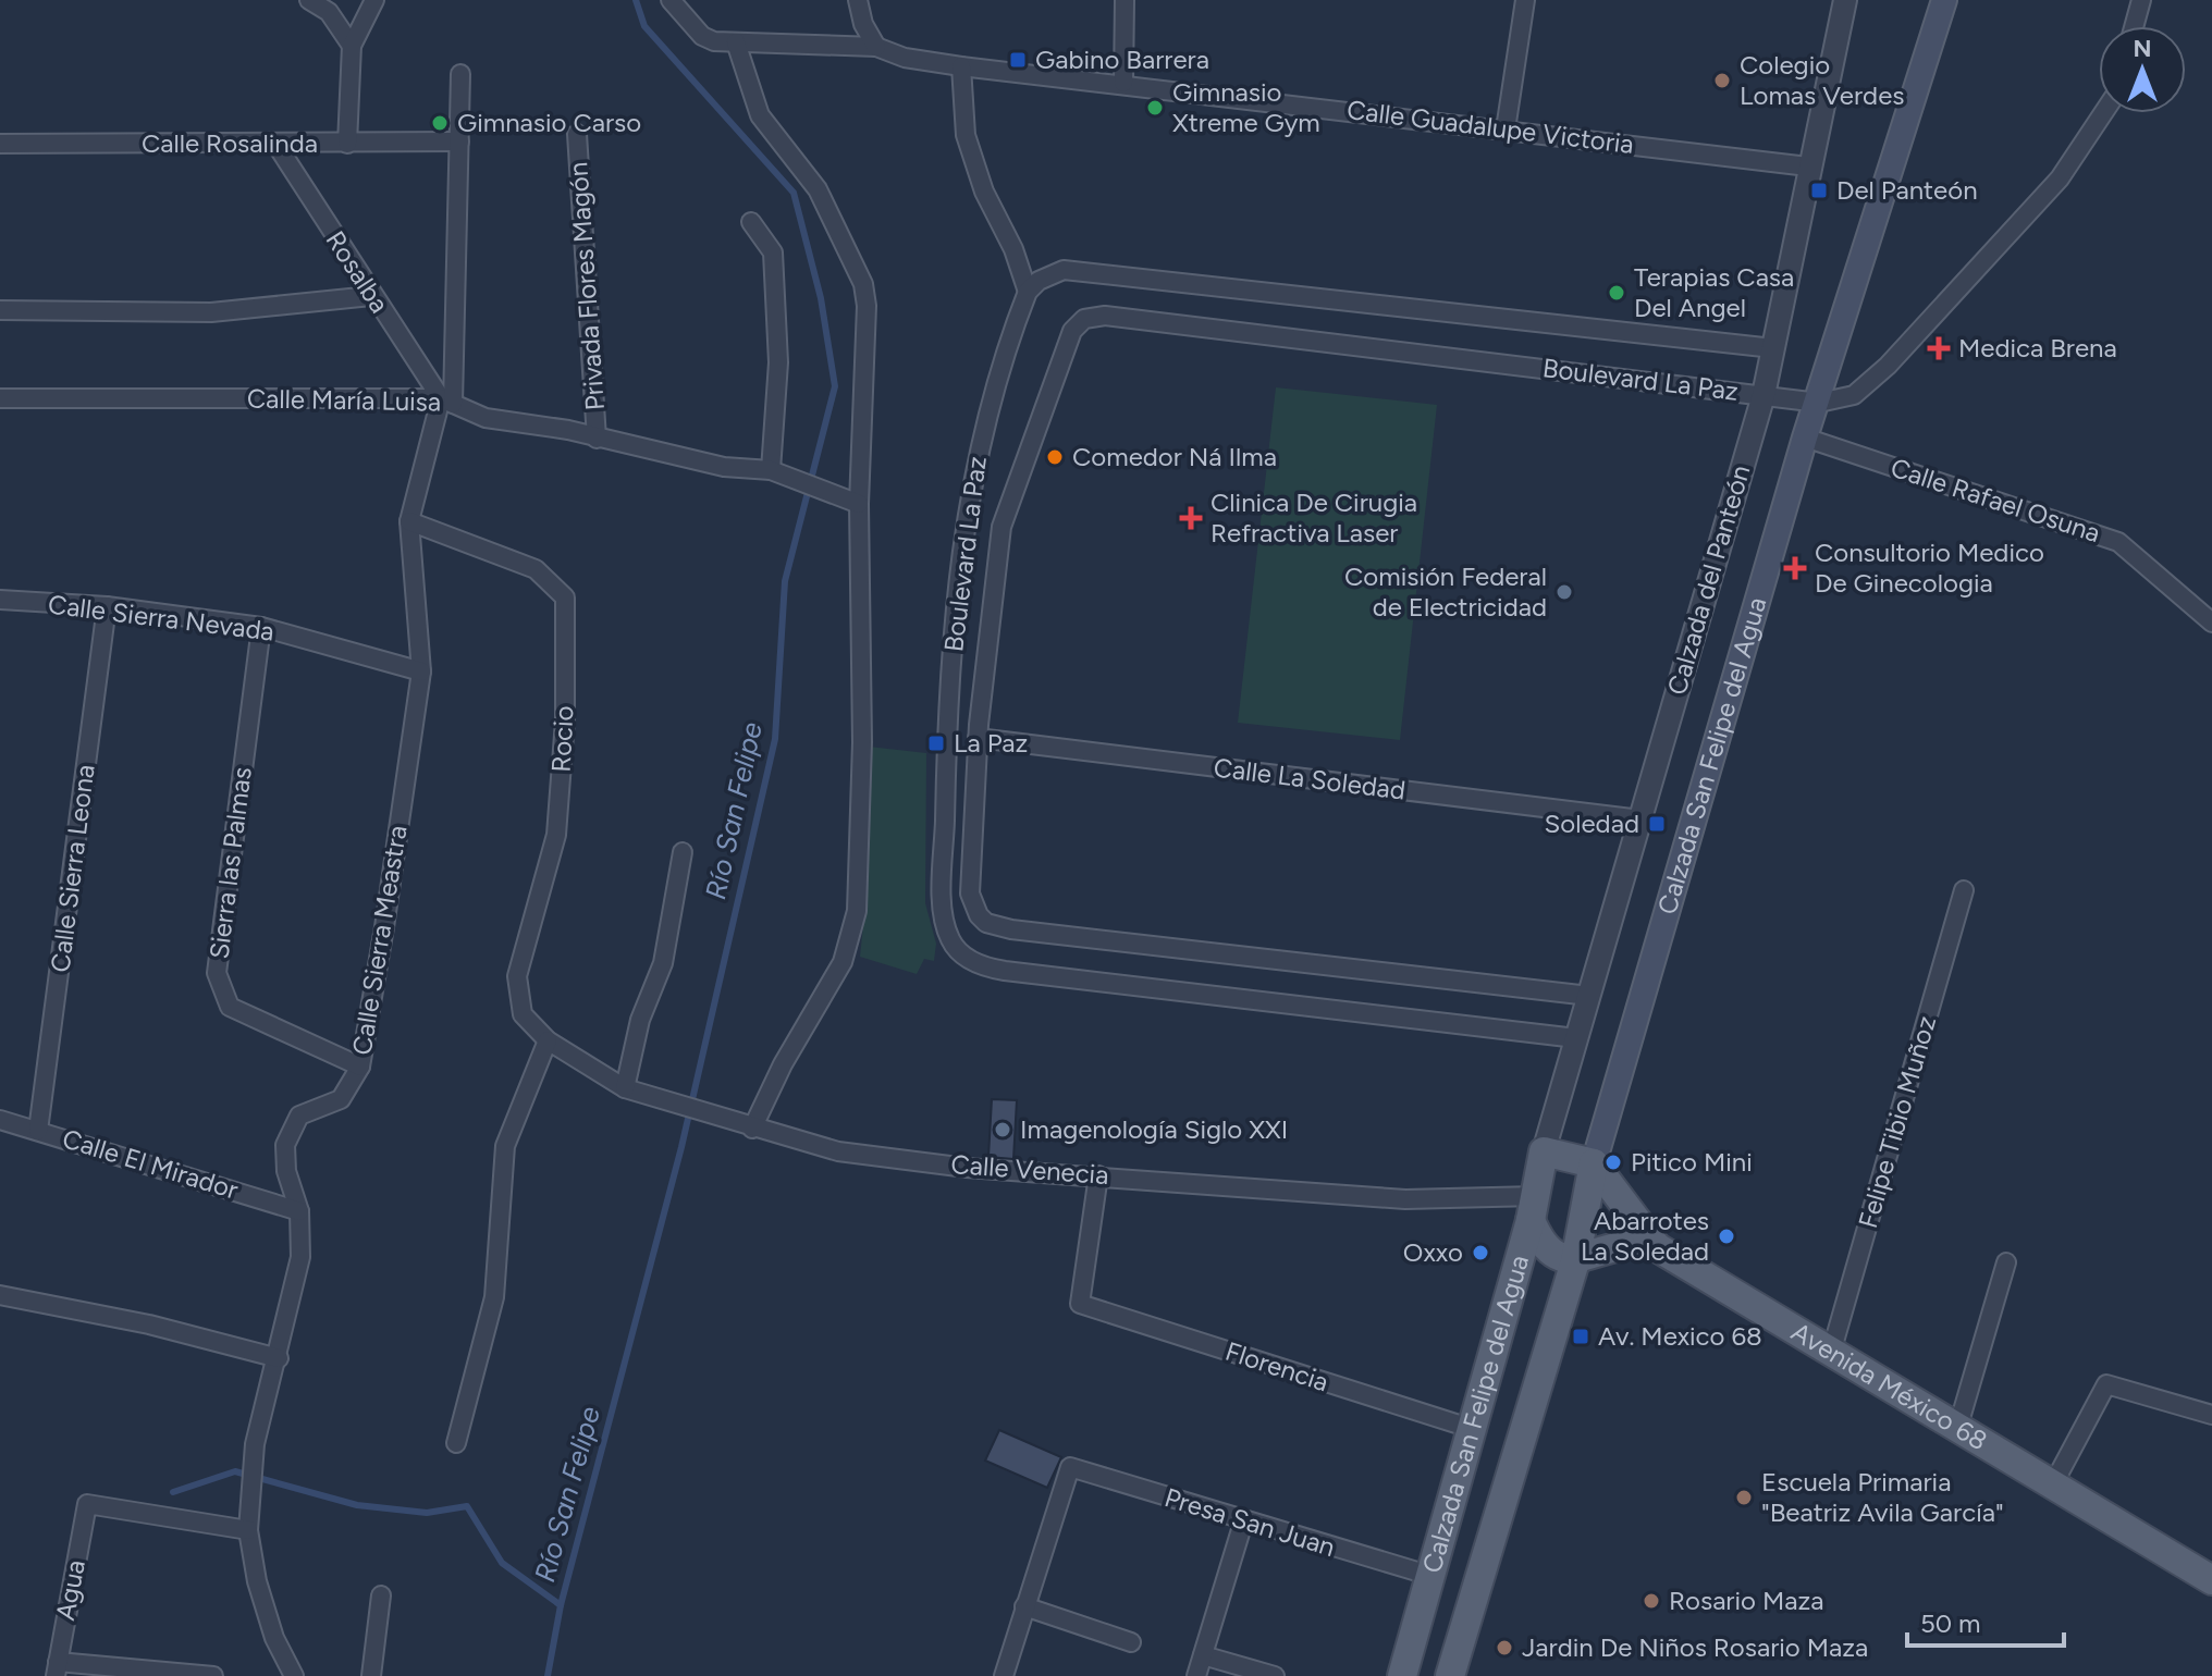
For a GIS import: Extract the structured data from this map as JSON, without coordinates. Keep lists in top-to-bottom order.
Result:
{
  "streets": {
    "main road": ["Calzada San Felipe del Agua", "Avenida México 68"],
    "street": [
      "Calle Guadalupe Victoria",
      "Calle Rosalinda",
      "Rosalba",
      "Privada Flores Magón",
      "Boulevard La Paz",
      "Calle María Luisa",
      "Calle Rafael Osuna",
      "Calzada del Panteón",
      "Calle Sierra Nevada",
      "Rocio",
      "Calle La Soledad",
      "Sierra las Palmas",
      "Calle Sierra Leona",
      "Calle Sierra Meastra",
      "Felipe Tibio Muñoz",
      "Calle El Mirador",
      "Calle Venecia",
      "Florencia",
      "Presa San Juan",
      "Agua"
    ]
  },
  "crossings": [
    ["Calle Guadalupe Victoria", "Calzada del Panteón"],
    ["Calle Rosalinda", "Rosalba"],
    ["Calle Rosalinda", "Calle Sierra Meastra"],
    ["Rosalba", "Calle María Luisa"],
    ["Rosalba", "Calle Sierra Meastra"],
    ["Privada Flores Magón", "Calle María Luisa"],
    ["Boulevard La Paz", "Calzada del Panteón"],
    ["Boulevard La Paz", "Calle La Soledad"],
    ["Calle María Luisa", "Calle Sierra Meastra"],
    ["Calle Rafael Osuna", "Calzada San Felipe del Agua"],
    ["Calzada del Panteón", "Calzada San Felipe del Agua"],
    ["Calzada del Panteón", "Calle La Soledad"],
    ["Calle Sierra Nevada", "Sierra las Palmas"],
    ["Calle Sierra Nevada", "Calle Sierra Leona"],
    ["Calle Sierra Nevada", "Calle Sierra Meastra"],
    ["Rocio", "Calle Sierra Meastra"],
    ["Rocio", "Calle Venecia"],
    ["Calzada San Felipe del Agua", "Calle Venecia"],
    ["Calzada San Felipe del Agua", "Florencia"],
    ["Calzada San Felipe del Agua", "Avenida México 68"],
    ["Calzada San Felipe del Agua", "Presa San Juan"],
    ["Sierra las Palmas", "Calle Sierra Meastra"],
    ["Calle Sierra Leona", "Calle El Mirador"],
    ["Calle Sierra Meastra", "Calle El Mirador"],
    ["Calle Sierra Meastra", "Agua"],
    ["Felipe Tibio Muñoz", "Avenida México 68"],
    ["Calle Venecia", "Florencia"]
  ],
  "water": ["Río San Felipe"],
  "places": {
    "transit": [
      "Gabino Barrera",
      "Del Panteón",
      "La Paz",
      "Soledad",
      "Av. Mexico 68"
    ],
    "other": [
      "Colegio Lomas Verdes",
      "Gimnasio Xtreme Gym",
      "Gimnasio Carso",
      "Terapias Casa Del Angel",
      "Comedor Ná Ilma",
      "Comisión Federal de Electricidad",
      "Imagenología Siglo XXI",
      "Pitico Mini",
      "Abarrotes La Soledad",
      "Oxxo",
      "Escuela Primaria \"Beatriz Avila García\"",
      "Rosario Maza",
      "Jardin De Niños Rosario Maza"
    ],
    "health": ["Medica Brena", "Clinica De Cirugia Refractiva Laser", "Consultorio Medico De Ginecologia"]
  },
  "scale_bar": "50 m",
  "north": "top"
}
